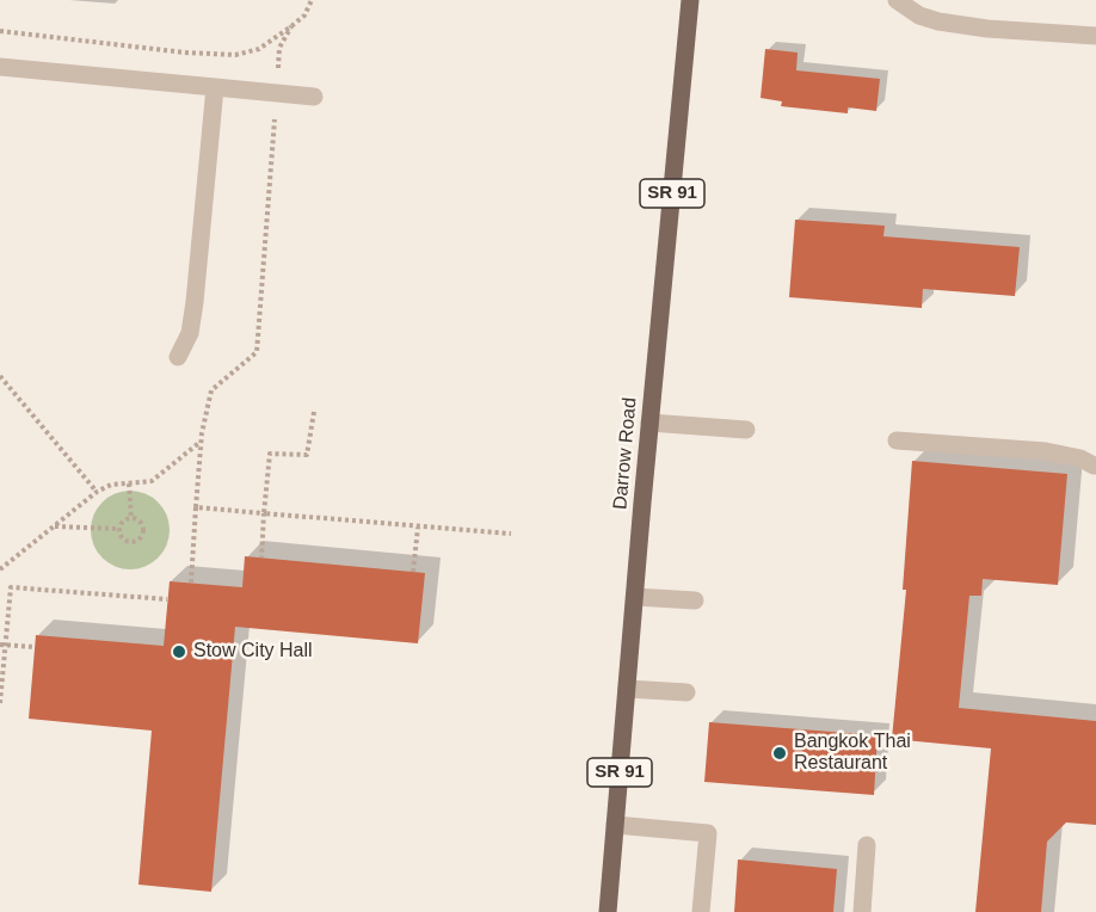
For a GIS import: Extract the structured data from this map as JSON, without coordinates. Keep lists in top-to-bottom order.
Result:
{
  "streets": {
    "main road": ["SR 91", "Darrow Road"]
  },
  "places": ["Stow City Hall", "Bangkok Thai Restaurant"]
}
